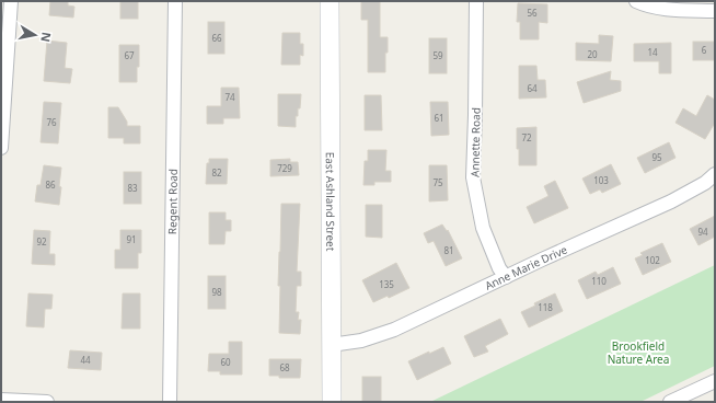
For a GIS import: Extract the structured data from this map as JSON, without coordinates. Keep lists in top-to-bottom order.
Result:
{
  "streets": {
    "main road": ["East Ashland Street"],
    "street": ["Annette Road", "Regent Road", "Anne Marie Drive"]
  },
  "crossings": [
    ["Annette Road", "Anne Marie Drive"],
    ["East Ashland Street", "Anne Marie Drive"]
  ],
  "parks": ["Brookfield Nature Area"],
  "house_numbers": [
    "56",
    "66",
    "6",
    "14",
    "20",
    "67",
    "59",
    "64",
    "74",
    "61",
    "76",
    "72",
    "95",
    "729",
    "82",
    "103",
    "75",
    "86",
    "83",
    "94",
    "91",
    "92",
    "81",
    "102",
    "110",
    "135",
    "98",
    "118",
    "44",
    "60",
    "68"
  ],
  "north": "right"
}
